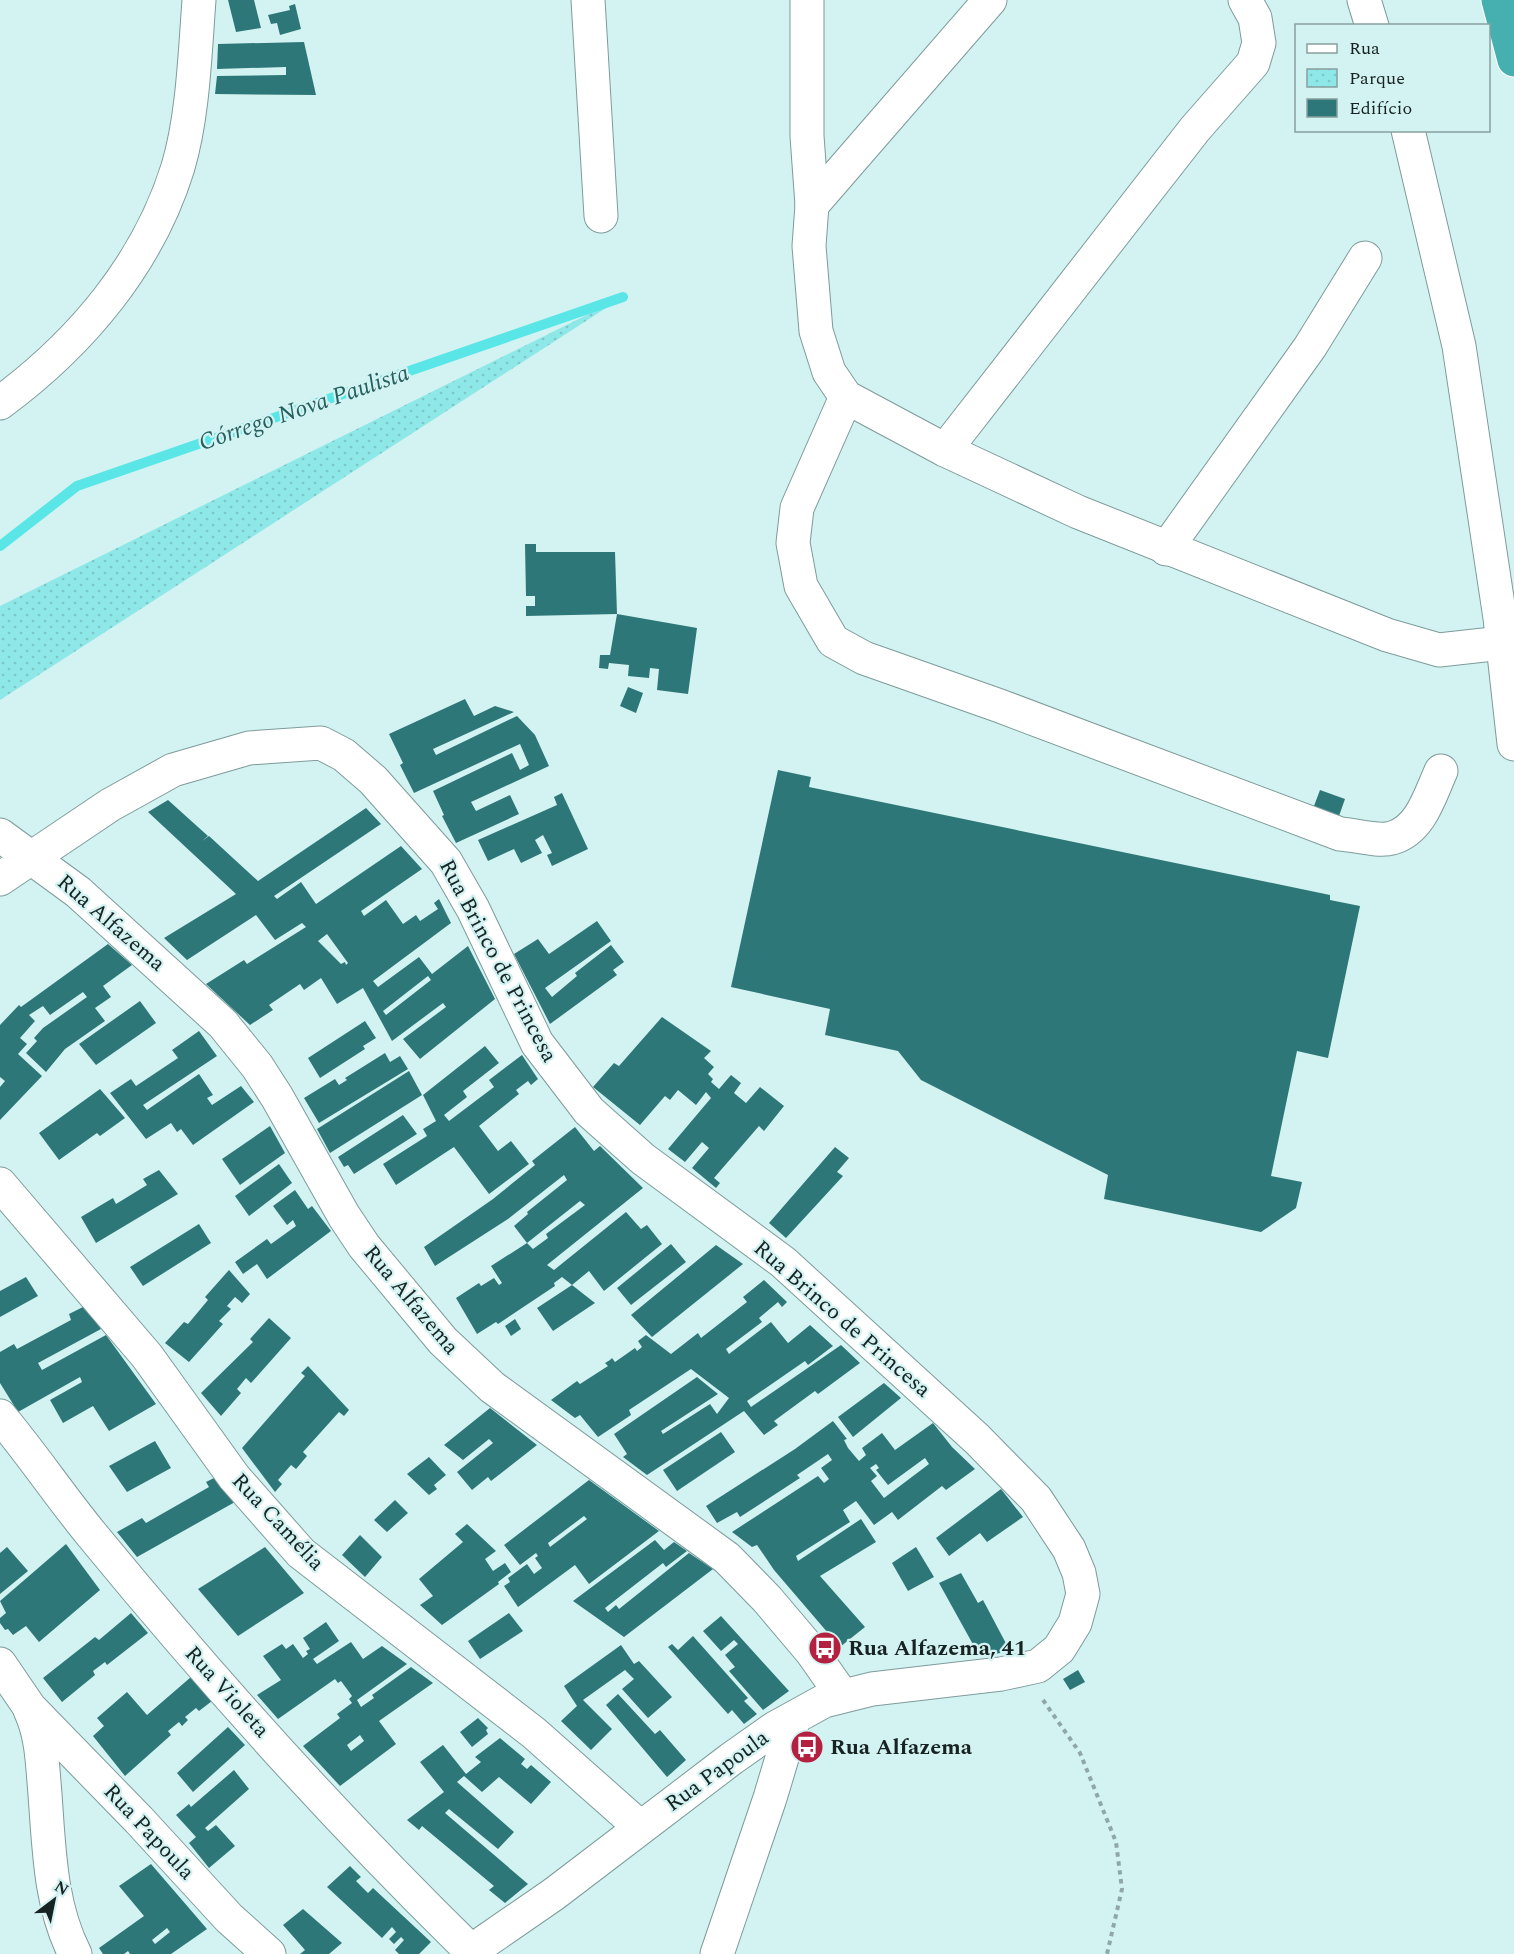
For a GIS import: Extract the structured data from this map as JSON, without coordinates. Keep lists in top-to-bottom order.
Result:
{
  "streets": {
    "street": [
      "Rua Alfazema",
      "Rua Brinco de Princesa",
      "Rua Camélia",
      "Rua Violeta",
      "Rua Papoula"
    ]
  },
  "crossings": [
    ["Rua Alfazema", "Rua Brinco de Princesa"],
    ["Rua Alfazema", "Rua Papoula"],
    ["Rua Brinco de Princesa", "Rua Papoula"],
    ["Rua Camélia", "Rua Papoula"],
    ["Rua Violeta", "Rua Papoula"]
  ],
  "water": ["Córrego Nova Paulista"],
  "places": {
    "bus stop": ["Rua Alfazema, 41", "Rua Alfazema"]
  },
  "legend": ["Rua", "Parque", "Edifício"],
  "north": "top right"
}
